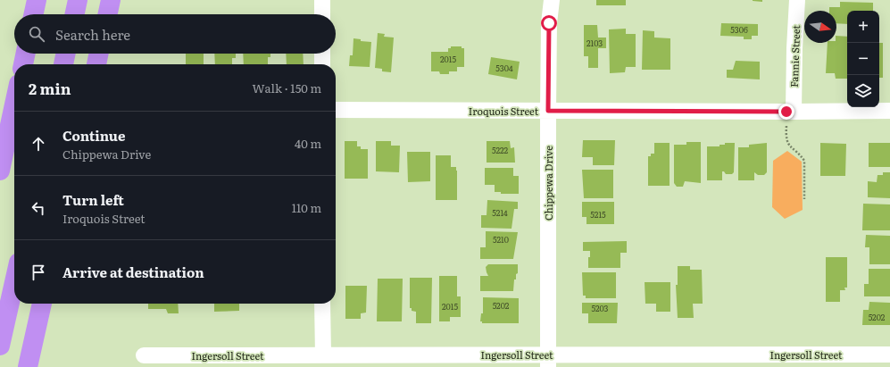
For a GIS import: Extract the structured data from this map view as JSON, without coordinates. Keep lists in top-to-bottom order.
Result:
{
  "streets": {
    "street": [
      "Fannie Street",
      "Iroquois Street",
      "Chippewa Drive",
      "Ingersoll Street"
    ]
  },
  "crossings": [
    ["Fannie Street", "Iroquois Street"],
    ["Iroquois Street", "Chippewa Drive"],
    ["Chippewa Drive", "Ingersoll Street"]
  ],
  "house_numbers": [
    "5306",
    "2103",
    "2015",
    "5304",
    "5222",
    "5214",
    "5215",
    "5210",
    "5202",
    "2015",
    "5203",
    "5202"
  ],
  "north": "right",
  "page": {
    "map_buttons": ["+", "−"],
    "search": "Search here",
    "heading": ["2 min", "Walk · 150 m"],
    "list": [
      ["Continue", "Chippewa Drive", "40 m"],
      ["Turn left", "Iroquois Street", "110 m"],
      "Arrive at destination"
    ]
  }
}
